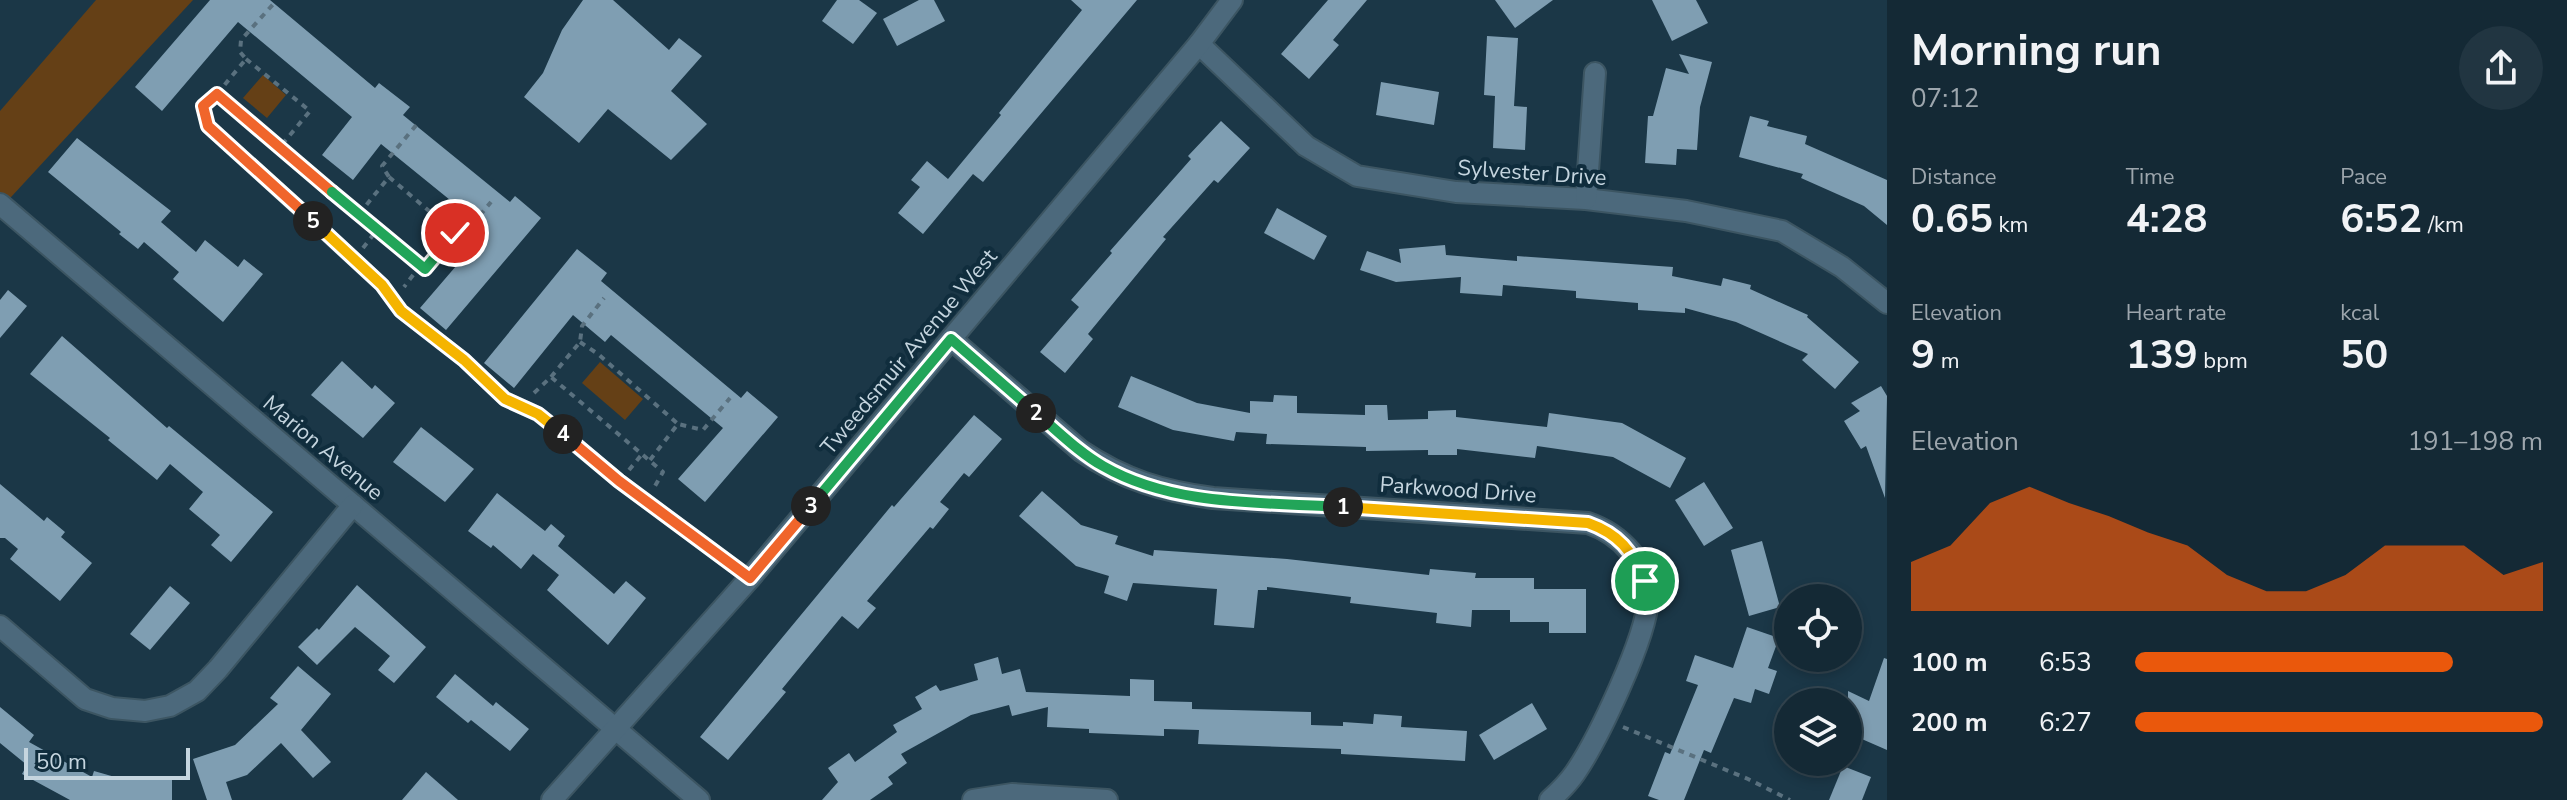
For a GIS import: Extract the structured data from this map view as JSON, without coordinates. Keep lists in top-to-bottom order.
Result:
{
  "streets": {
    "street": [
      "Sylvester Drive",
      "Tweedsmuir Avenue West",
      "Marion Avenue",
      "Parkwood Drive"
    ]
  },
  "crossings": [
    ["Sylvester Drive", "Tweedsmuir Avenue West"],
    ["Tweedsmuir Avenue West", "Marion Avenue"],
    ["Tweedsmuir Avenue West", "Parkwood Drive"]
  ],
  "scale_bar": "50 m",
  "page": {
    "heading": ["Morning run", "07:12"],
    "stats": [
      ["Distance", "0.65 km"],
      ["Time", "4:28"],
      ["Pace", "6:52 /km"],
      ["Elevation", "9 m"],
      ["Heart rate", "139 bpm"],
      ["kcal", "50"]
    ],
    "pins": [
      "5",
      "2",
      "4",
      "3",
      "1"
    ],
    "chart": ["Elevation", "191–198 m"],
    "list": [
      {
        "name": "100 m",
        "note": "6:53"
      },
      {
        "name": "200 m",
        "note": "6:27"
      }
    ],
    "scale": "50 m"
  }
}
